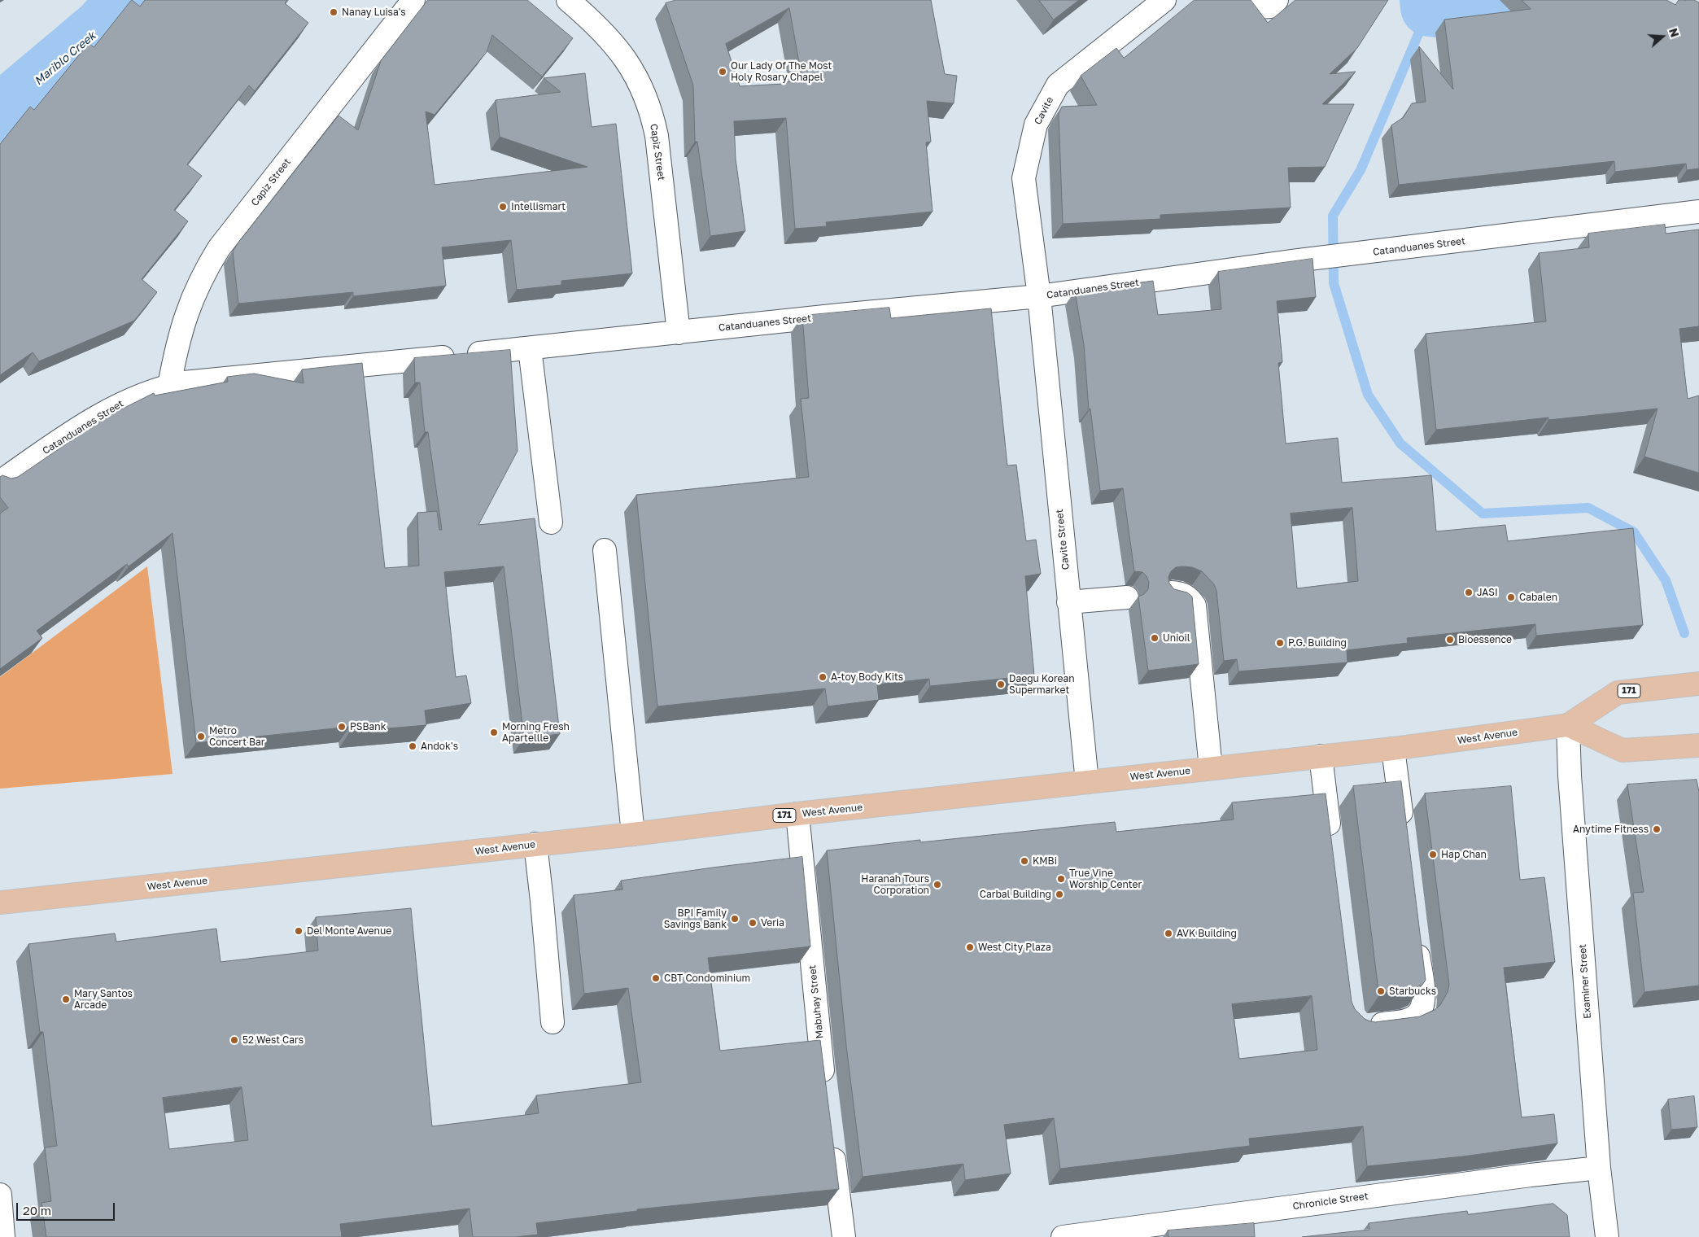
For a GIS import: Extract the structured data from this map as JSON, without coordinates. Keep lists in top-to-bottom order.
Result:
{
  "streets": {
    "main road": ["171", "West Avenue"],
    "street": [
      "Cavite",
      "Capiz Street",
      "Catanduanes Street",
      "Cavite Street",
      "Examiner Street",
      "Mabuhay Street",
      "Chronicle Street"
    ]
  },
  "crossings": [
    ["Cavite", "Catanduanes Street"],
    ["Cavite", "Cavite Street"],
    ["Capiz Street", "Catanduanes Street"],
    ["Catanduanes Street", "Cavite Street"],
    ["Cavite Street", "West Avenue"],
    ["West Avenue", "Examiner Street"],
    ["West Avenue", "Mabuhay Street"],
    ["Examiner Street", "Chronicle Street"]
  ],
  "water": ["Mariblo Creek"],
  "places": [
    "Nanay Luisa's",
    "Our Lady Of The Most Holy Rosary Chapel",
    "Intellismart",
    "JASI",
    "Cabalen",
    "Unioil",
    "Bioessence",
    "P.G. Building",
    "A-toy Body Kits",
    "Daegu Korean Supermarket",
    "PSBank",
    "Morning Fresh Apartellle",
    "Metro Concert Bar",
    "Andok's",
    "Anytime Fitness",
    "Hap Chan",
    "KMBi",
    "True Vine Worship Center",
    "Haranah Tours Corporation",
    "Carbal Building",
    "BPI Family Savings Bank",
    "Veria",
    "Del Monte Avenue",
    "AVK Building",
    "West City Plaza",
    "CBT Condominium",
    "Starbucks",
    "Mary Santos Arcade",
    "52 West Cars"
  ],
  "scale_bar": "20 m",
  "north": "right"
}
